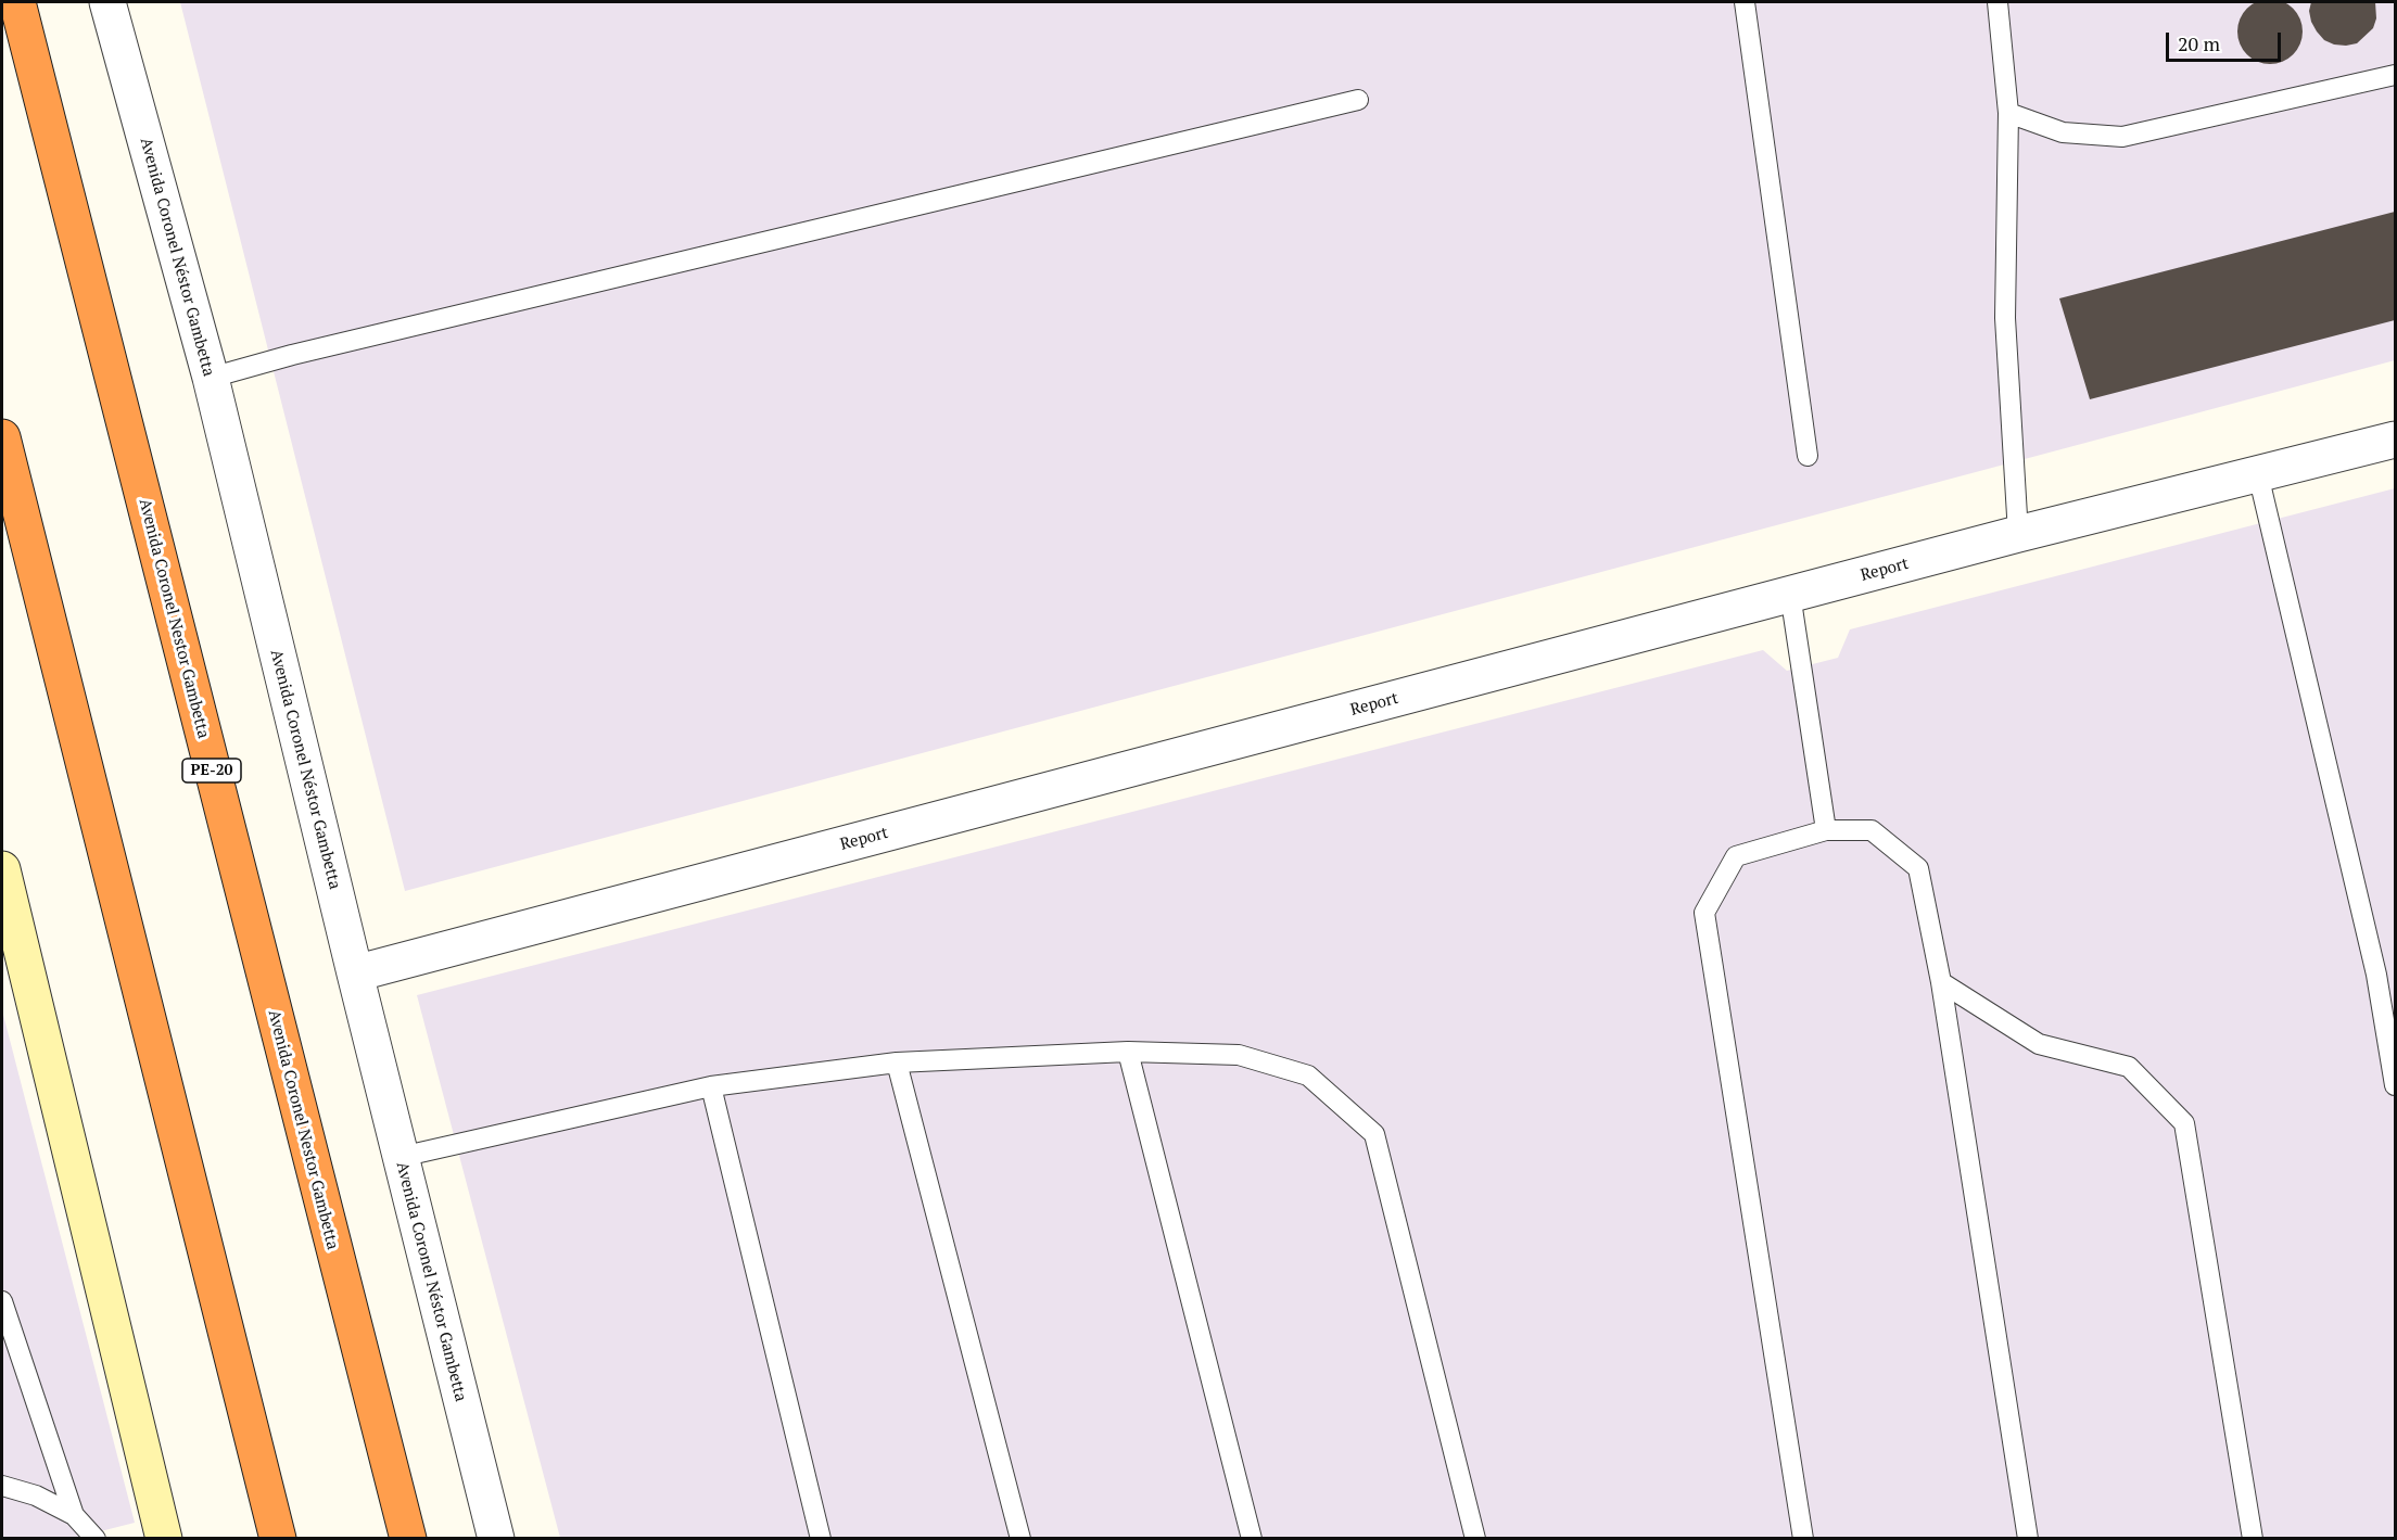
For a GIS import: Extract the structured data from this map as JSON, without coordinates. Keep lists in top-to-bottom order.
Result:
{
  "streets": {
    "highway": ["Avenida Coronel Nestor Gambetta", "PE-20"],
    "street": ["Avenida Coronel Néstor Gambetta", "Report"]
  },
  "crossings": [
    ["Avenida Coronel Néstor Gambetta", "Report"]
  ],
  "scale_bar": "20 m"
}
